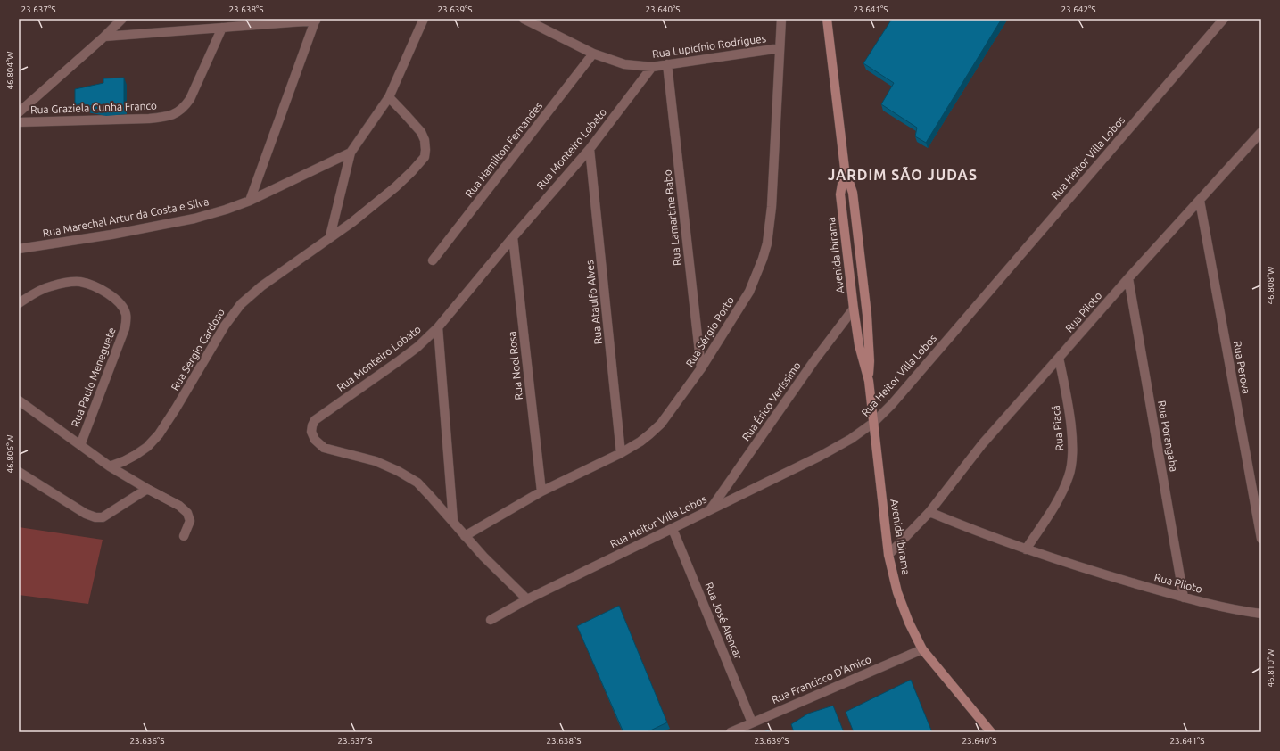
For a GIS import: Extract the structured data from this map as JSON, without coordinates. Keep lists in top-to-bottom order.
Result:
{
  "streets": {
    "main road": ["Avenida Ibirama"],
    "street": [
      "Rua Lupicínio Rodrigues",
      "Rua Graziela Cunha Franco",
      "Rua Monteiro Lobato",
      "Rua Hamilton Fernandes",
      "Rua Heitor Villa Lobos",
      "Rua Marechal Artur da Costa e Silva",
      "Rua Lamartine Babo",
      "Rua Ataulfo Alves",
      "Rua Piloto",
      "Rua Sérgio Porto",
      "Rua Sérgio Cardoso",
      "Rua Noel Rosa",
      "Rua Perova",
      "Rua Paulo Meneguete",
      "Rua Érico Veríssimo",
      "Rua Piacá",
      "Rua Porangaba",
      "Rua José Alencar",
      "Rua Francisco D'Amico"
    ]
  },
  "crossings": [
    ["Rua Lupicínio Rodrigues", "Rua Monteiro Lobato"],
    ["Rua Lupicínio Rodrigues", "Rua Hamilton Fernandes"],
    ["Rua Lupicínio Rodrigues", "Rua Lamartine Babo"],
    ["Rua Lupicínio Rodrigues", "Rua Sérgio Porto"],
    ["Rua Monteiro Lobato", "Rua Heitor Villa Lobos"],
    ["Rua Monteiro Lobato", "Rua Ataulfo Alves"],
    ["Rua Monteiro Lobato", "Rua Sérgio Porto"],
    ["Rua Monteiro Lobato", "Rua Noel Rosa"],
    ["Rua Heitor Villa Lobos", "Avenida Ibirama"],
    ["Rua Heitor Villa Lobos", "Rua Érico Veríssimo"],
    ["Rua Heitor Villa Lobos", "Rua José Alencar"],
    ["Rua Marechal Artur da Costa e Silva", "Rua Sérgio Cardoso"],
    ["Rua Lamartine Babo", "Rua Sérgio Porto"],
    ["Avenida Ibirama", "Rua Piloto"],
    ["Avenida Ibirama", "Rua Érico Veríssimo"],
    ["Avenida Ibirama", "Rua Francisco D'Amico"],
    ["Rua Ataulfo Alves", "Rua Sérgio Porto"],
    ["Rua Piloto", "Rua Perova"],
    ["Rua Piloto", "Rua Piacá"],
    ["Rua Piloto", "Rua Porangaba"],
    ["Rua Sérgio Porto", "Rua Noel Rosa"],
    ["Rua José Alencar", "Rua Francisco D'Amico"]
  ],
  "districts": ["JARDIM SÃO JUDAS"],
  "coordinates": [
    "23.637°S",
    "23.638°S",
    "23.639°S",
    "23.640°S",
    "23.641°S",
    "23.642°S",
    "46.804°W",
    "46.808°W",
    "46.806°W",
    "46.810°W",
    "23.636°S"
  ]
}
